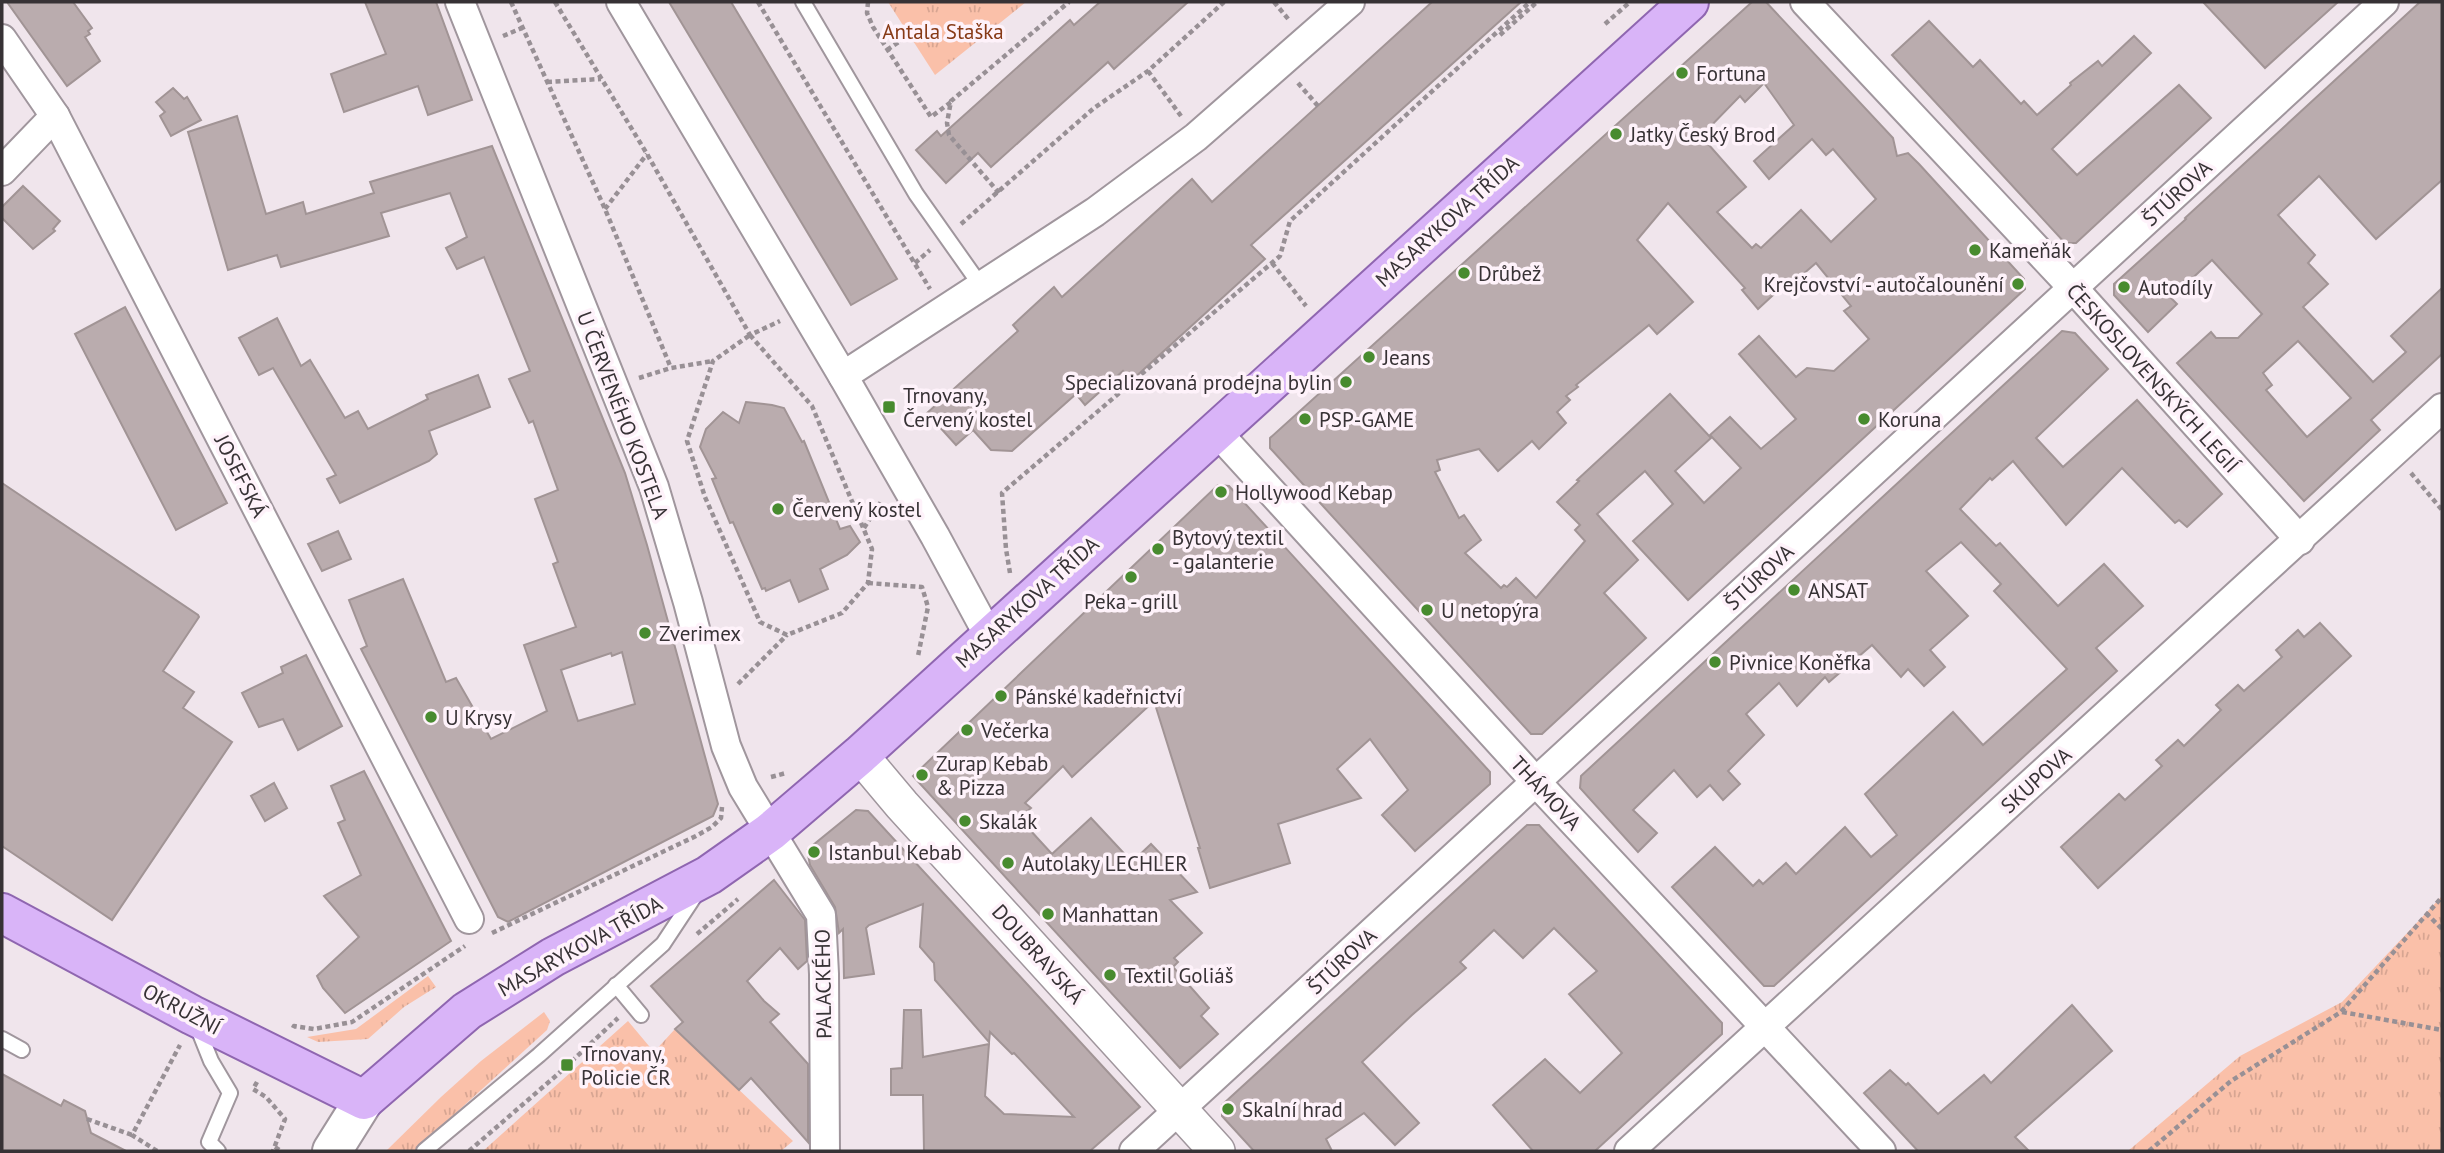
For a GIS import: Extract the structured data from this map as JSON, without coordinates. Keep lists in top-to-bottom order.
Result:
{
  "streets": {
    "main road": ["MASARYKOVA TŘÍDA", "OKRUŽNÍ"],
    "street": [
      "ŠTÚROVA",
      "ČESKOSLOVENSKÝCH LEGIÍ",
      "U ČERVENÉHO KOSTELA",
      "JOSEFSKÁ",
      "SKUPOVA",
      "THÁMOVA",
      "DOUBRAVSKÁ",
      "PALACKÉHO"
    ]
  },
  "crossings": [
    ["ŠTÚROVA", "ČESKOSLOVENSKÝCH LEGIÍ"],
    ["ŠTÚROVA", "THÁMOVA"],
    ["ŠTÚROVA", "DOUBRAVSKÁ"],
    ["MASARYKOVA TŘÍDA", "U ČERVENÉHO KOSTELA"],
    ["MASARYKOVA TŘÍDA", "THÁMOVA"],
    ["MASARYKOVA TŘÍDA", "DOUBRAVSKÁ"],
    ["MASARYKOVA TŘÍDA", "PALACKÉHO"],
    ["MASARYKOVA TŘÍDA", "OKRUŽNÍ"],
    ["ČESKOSLOVENSKÝCH LEGIÍ", "SKUPOVA"],
    ["U ČERVENÉHO KOSTELA", "PALACKÉHO"],
    ["SKUPOVA", "THÁMOVA"]
  ],
  "parks": ["Antala Staška"],
  "places": {
    "other": [
      "Fortuna",
      "Jatky Český Brod",
      "Kameňák",
      "Drůbež",
      "Krejčovství - autočalounění",
      "Autodíly",
      "Jeans",
      "Specializovaná prodejna bylin",
      "PSP-GAME",
      "Koruna",
      "Hollywood Kebap",
      "Červený kostel",
      "Bytový textil - galanterie",
      "Peka - grill",
      "ANSAT",
      "U netopýra",
      "Zverimex",
      "Pivnice Koněfka",
      "Pánské kadeřnictví",
      "U Krysy",
      "Večerka",
      "Zurap Kebab & Pizza",
      "Skalák",
      "Istanbul Kebab",
      "Autolaky LECHLER",
      "Manhattan",
      "Textil Goliáš",
      "Skalní hrad"
    ],
    "transit": ["Trnovany, Červený kostel", "Trnovany, Policie ČR"]
  }
}
